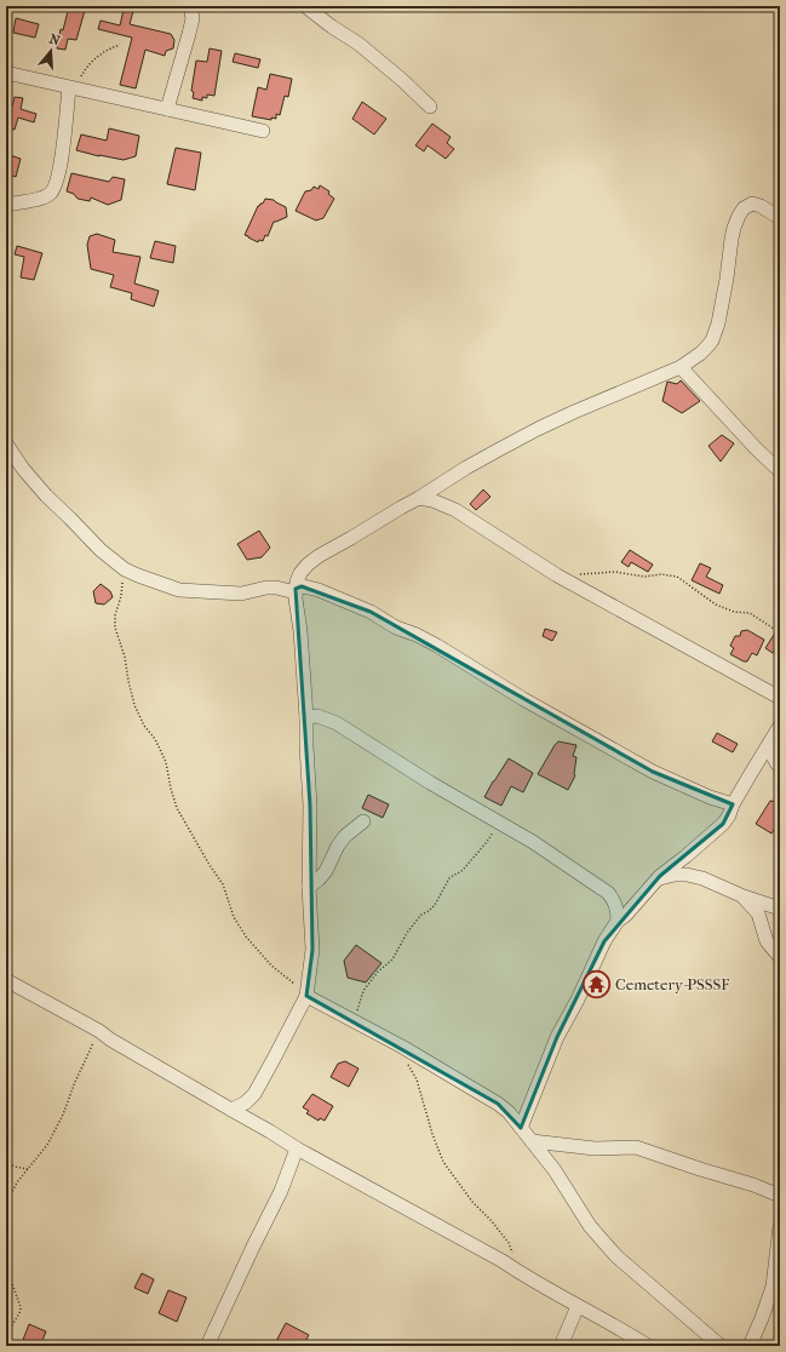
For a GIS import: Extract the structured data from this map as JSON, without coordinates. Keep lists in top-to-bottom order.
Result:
{
  "places": {
    "temple": ["Cemetery-PSSSF"]
  },
  "north": "top"
}
